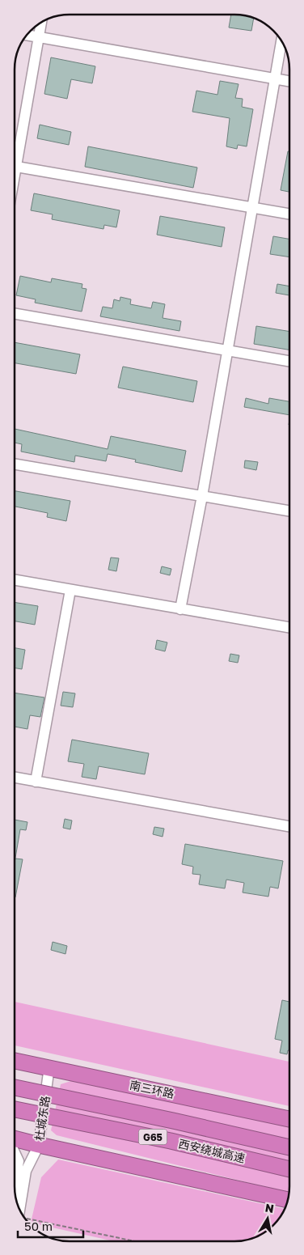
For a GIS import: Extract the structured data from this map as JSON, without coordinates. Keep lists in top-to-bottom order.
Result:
{
  "streets": {
    "highway": ["南三环路", "G65", "西安绕城高速"],
    "street": ["杜城东路"]
  },
  "crossings": [
    ["南三环路", "杜城东路"]
  ],
  "scale_bar": "50 m",
  "north": "top"
}
